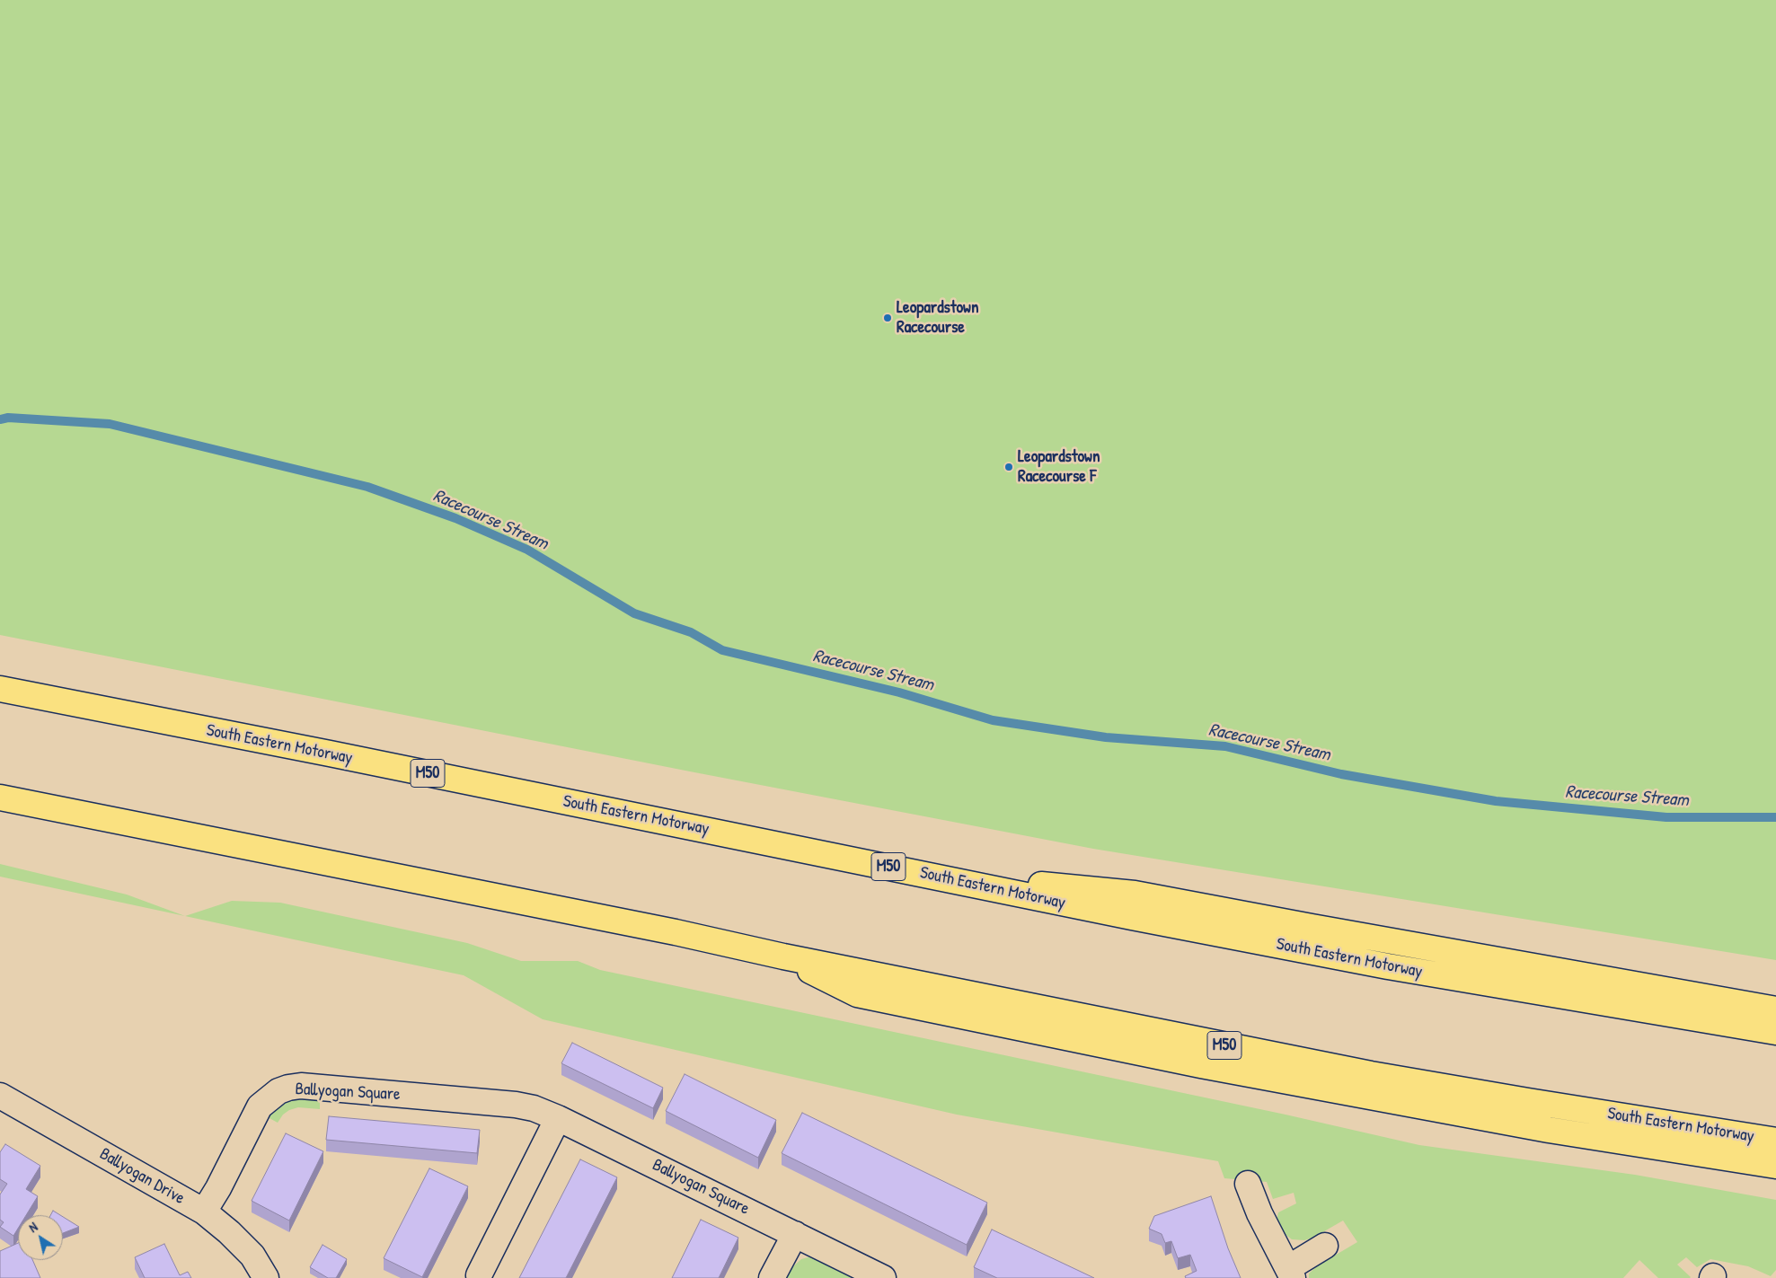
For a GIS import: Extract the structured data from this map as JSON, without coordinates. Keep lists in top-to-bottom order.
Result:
{
  "streets": {
    "highway": ["South Eastern Motorway", "M50"],
    "street": ["Ballyogan Square", "Ballyogan Drive"]
  },
  "crossings": [
    ["Ballyogan Square", "Ballyogan Drive"]
  ],
  "water": ["Racecourse Stream"],
  "places": ["Leopardstown Racecourse", "Leopardstown Racecourse F"],
  "north": "top left"
}
